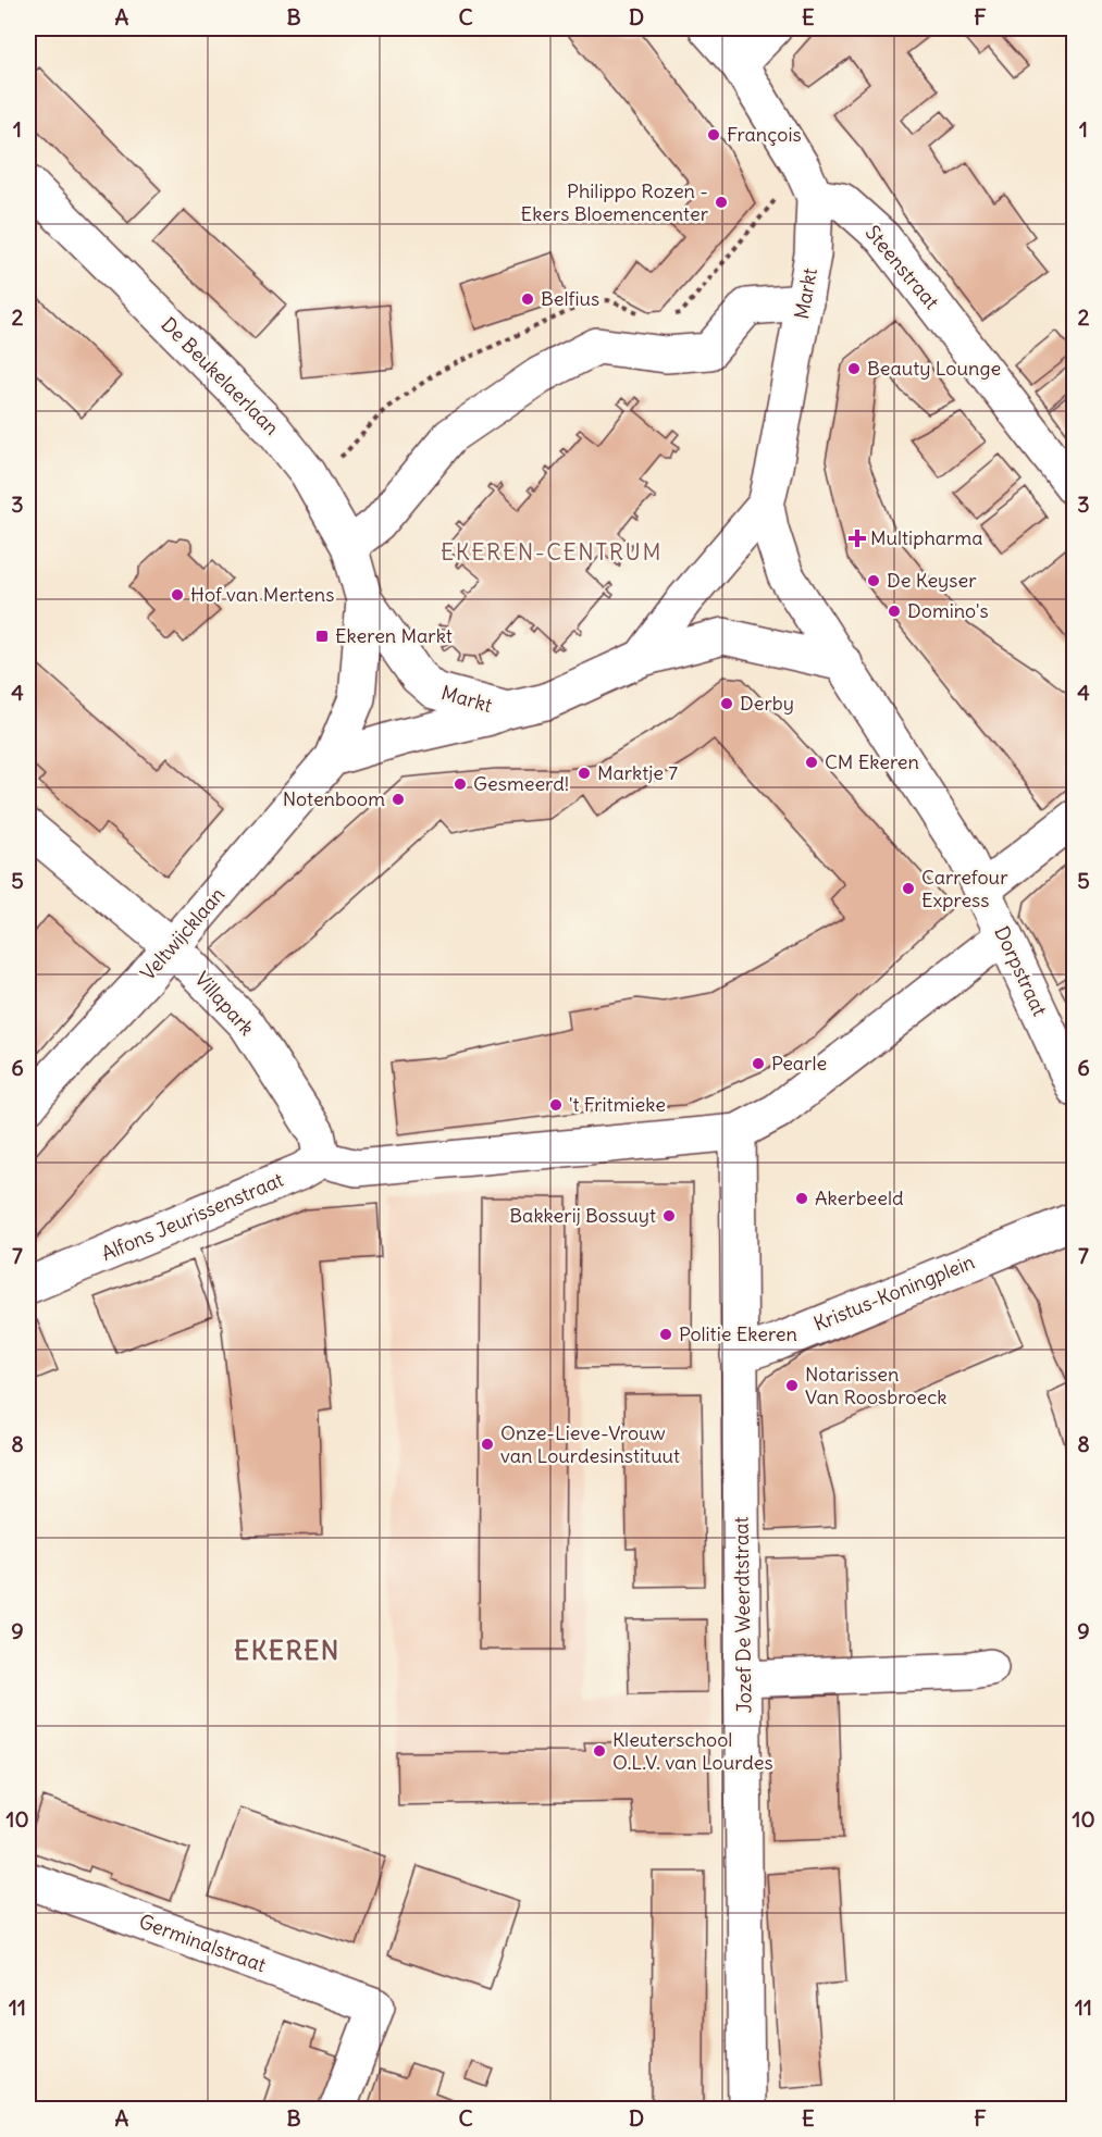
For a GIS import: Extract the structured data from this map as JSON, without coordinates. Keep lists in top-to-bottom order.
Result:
{
  "streets": {
    "street": [
      "Steenstraat",
      "Markt",
      "De Beukelaerlaan",
      "Veltwijcklaan",
      "Dorpstraat",
      "Villapark",
      "Alfons Jeurissenstraat",
      "Kristus-Koningplein",
      "Jozef De Weerdtstraat",
      "Germinalstraat"
    ]
  },
  "crossings": [
    ["Steenstraat", "Markt"],
    ["Markt", "De Beukelaerlaan"],
    ["Markt", "Veltwijcklaan"],
    ["Markt", "Dorpstraat"],
    ["De Beukelaerlaan", "Veltwijcklaan"],
    ["Veltwijcklaan", "Villapark"],
    ["Villapark", "Alfons Jeurissenstraat"],
    ["Kristus-Koningplein", "Jozef De Weerdtstraat"]
  ],
  "districts": ["EKEREN-CENTRUM", "EKEREN"],
  "places": {
    "other": [
      "François",
      "Philippo Rozen - Ekers Bloemencenter",
      "Belfius",
      "Beauty Lounge",
      "De Keyser",
      "Hof van Mertens",
      "Domino's",
      "Derby",
      "CM Ekeren",
      "Marktje 7",
      "Gesmeerd!",
      "Notenboom",
      "Carrefour Express",
      "Pearle",
      "'t Fritmieke",
      "Akerbeeld",
      "Bakkerij Bossuyt",
      "Politie Ekeren",
      "Notarissen Van Roosbroeck",
      "Onze-Lieve-Vrouw van Lourdesinstituut",
      "Kleuterschool O.L.V. van Lourdes"
    ],
    "health": ["Multipharma"],
    "transit": ["Ekeren Markt"]
  },
  "grid": {
    "columns": [
      "A",
      "B",
      "C",
      "D",
      "E",
      "F"
    ],
    "rows": [
      "1",
      "2",
      "3",
      "4",
      "5",
      "6",
      "7",
      "8",
      "9",
      "10",
      "11"
    ]
  }
}
